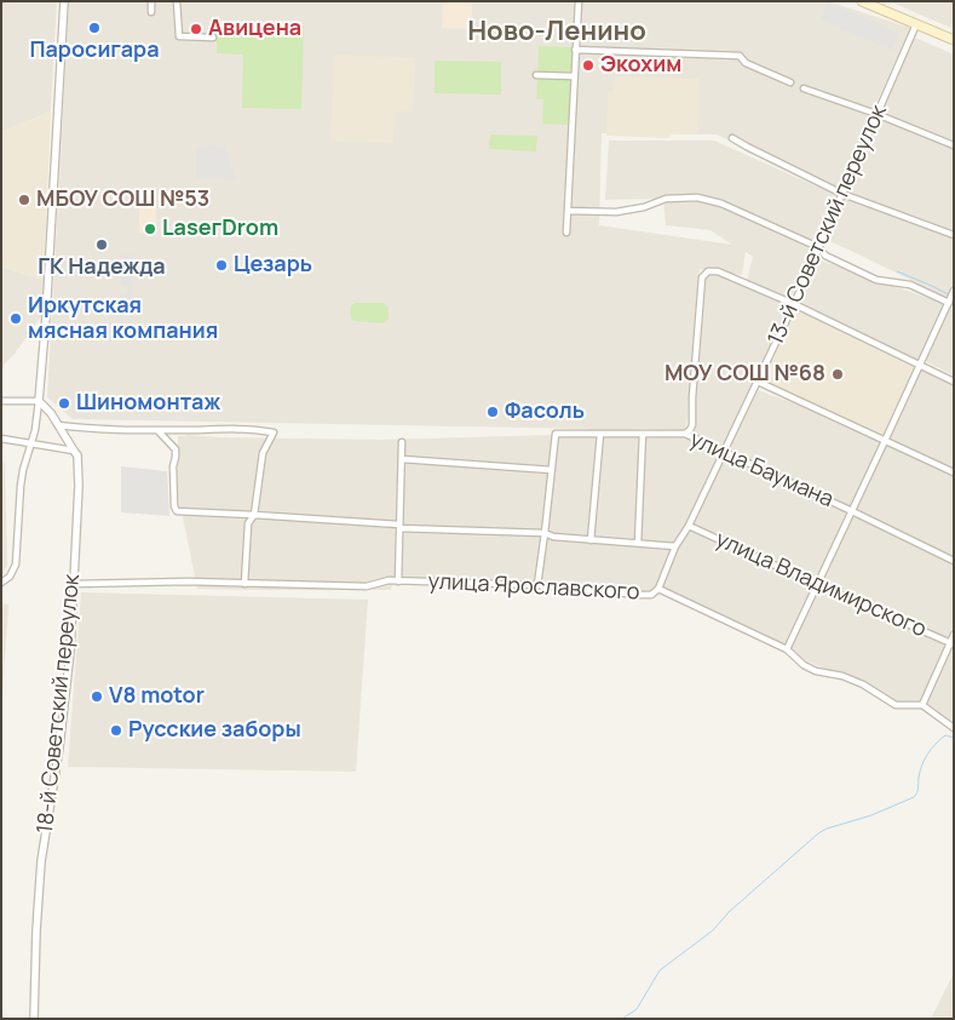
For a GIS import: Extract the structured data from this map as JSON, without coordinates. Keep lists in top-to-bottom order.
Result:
{
  "streets": {
    "street": [
      "13-й Советский переулок",
      "улица Баумана",
      "улица Владимирского",
      "улица Ярославского",
      "18-й Советский переулок"
    ]
  },
  "crossings": [
    ["13-й Советский переулок", "улица Баумана"],
    ["13-й Советский переулок", "улица Владимирского"],
    ["13-й Советский переулок", "улица Ярославского"],
    ["улица Ярославского", "18-й Советский переулок"]
  ],
  "districts": ["Ново-Ленино"],
  "places": [
    "Паросигара",
    "Авицена",
    "Экохим",
    "МБОУ СОШ №53",
    "LaseгDrom",
    "ГК Надежда",
    "Цезарь",
    "Иркутская мясная компания",
    "МОУ СОШ №68",
    "Шиномонтаж",
    "Фасоль",
    "V8 motor",
    "Русские заборы"
  ]
}
